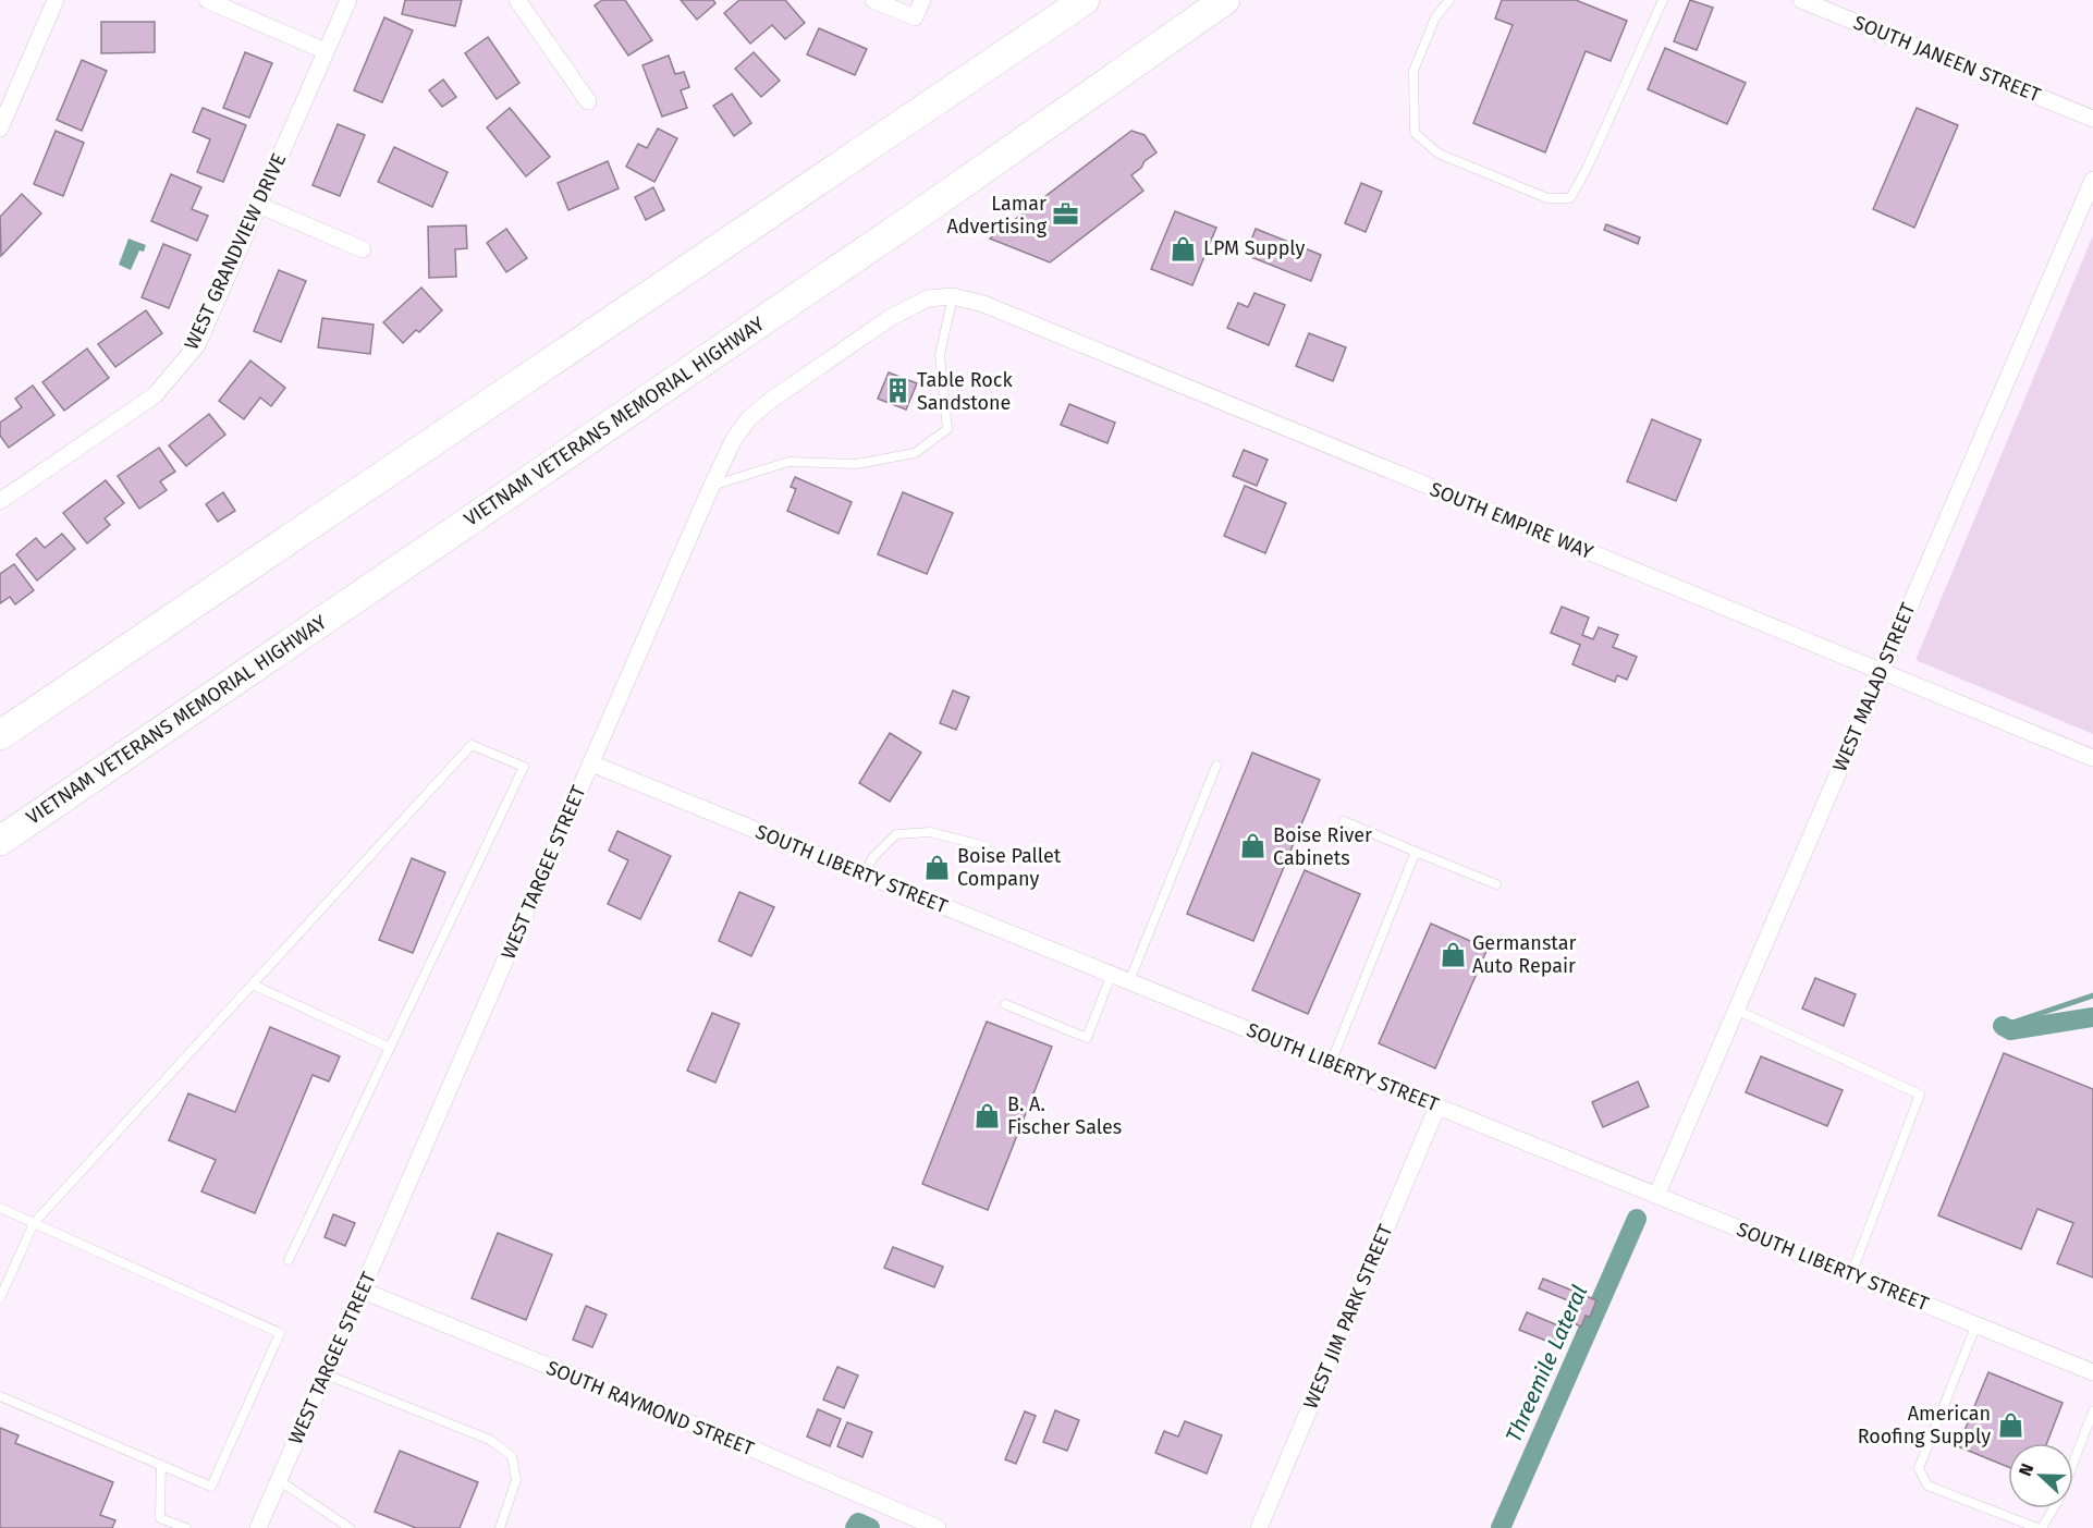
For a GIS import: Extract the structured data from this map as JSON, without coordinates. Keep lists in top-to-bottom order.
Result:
{
  "streets": {
    "highway": ["VIETNAM VETERANS MEMORIAL HIGHWAY"],
    "street": [
      "SOUTH JANEEN STREET",
      "WEST GRANDVIEW DRIVE",
      "SOUTH EMPIRE WAY",
      "WEST MALAD STREET",
      "SOUTH LIBERTY STREET",
      "WEST TARGEE STREET",
      "WEST JIM PARK STREET",
      "SOUTH RAYMOND STREET"
    ]
  },
  "crossings": [
    ["SOUTH EMPIRE WAY", "WEST MALAD STREET"],
    ["SOUTH EMPIRE WAY", "WEST TARGEE STREET"],
    ["WEST MALAD STREET", "SOUTH LIBERTY STREET"],
    ["SOUTH LIBERTY STREET", "WEST TARGEE STREET"],
    ["SOUTH LIBERTY STREET", "WEST JIM PARK STREET"],
    ["WEST TARGEE STREET", "SOUTH RAYMOND STREET"]
  ],
  "water": ["Threemile Lateral"],
  "places": {
    "office": ["Lamar Advertising"],
    "shop": [
      "LPM Supply",
      "Boise River Cabinets",
      "Boise Pallet Company",
      "Germanstar Auto Repair",
      "B. A. Fischer Sales",
      "American Roofing Supply"
    ],
    "building": ["Table Rock Sandstone"]
  },
  "north": "left"
}
